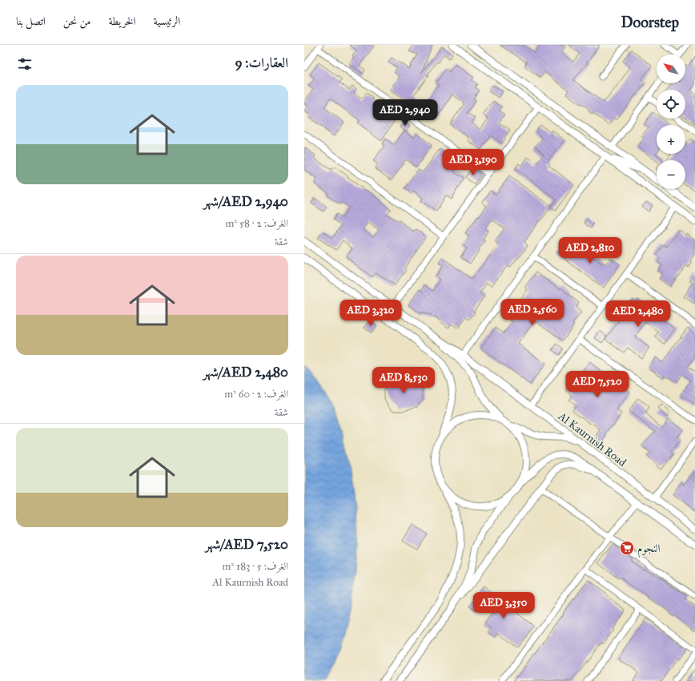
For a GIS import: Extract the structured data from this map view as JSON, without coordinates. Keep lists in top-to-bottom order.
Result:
{
  "streets": {
    "street": ["Al Kaurnish Road"]
  },
  "places": {
    "supermarket": ["النجوم"]
  },
  "north": "top left",
  "page": {
    "header": "Doorstep",
    "nav": [
      "الرئيسية",
      "الخريطة",
      "من نحن",
      "اتصل بنا"
    ],
    "heading": "العقارات: 9",
    "map_buttons": ["+", "−"],
    "list": [
      {
        "name": "AED 2,940/شهر",
        "note": "الغرف: 2 · 58 m² · شقة"
      },
      {
        "name": "AED 2,480/شهر",
        "note": "الغرف: 2 · 60 m² · شقة"
      },
      {
        "name": "AED 7,520/شهر",
        "note": "الغرف: 5 · 183 m² · Al Kaurnish Road"
      }
    ],
    "price": [
      "AED 2,940",
      "AED 3,190",
      "AED 2,810",
      "AED 2,560",
      "AED 3,320",
      "AED 2,480",
      "AED 8,530",
      "AED 7,520",
      "AED 3,350"
    ]
  }
}
